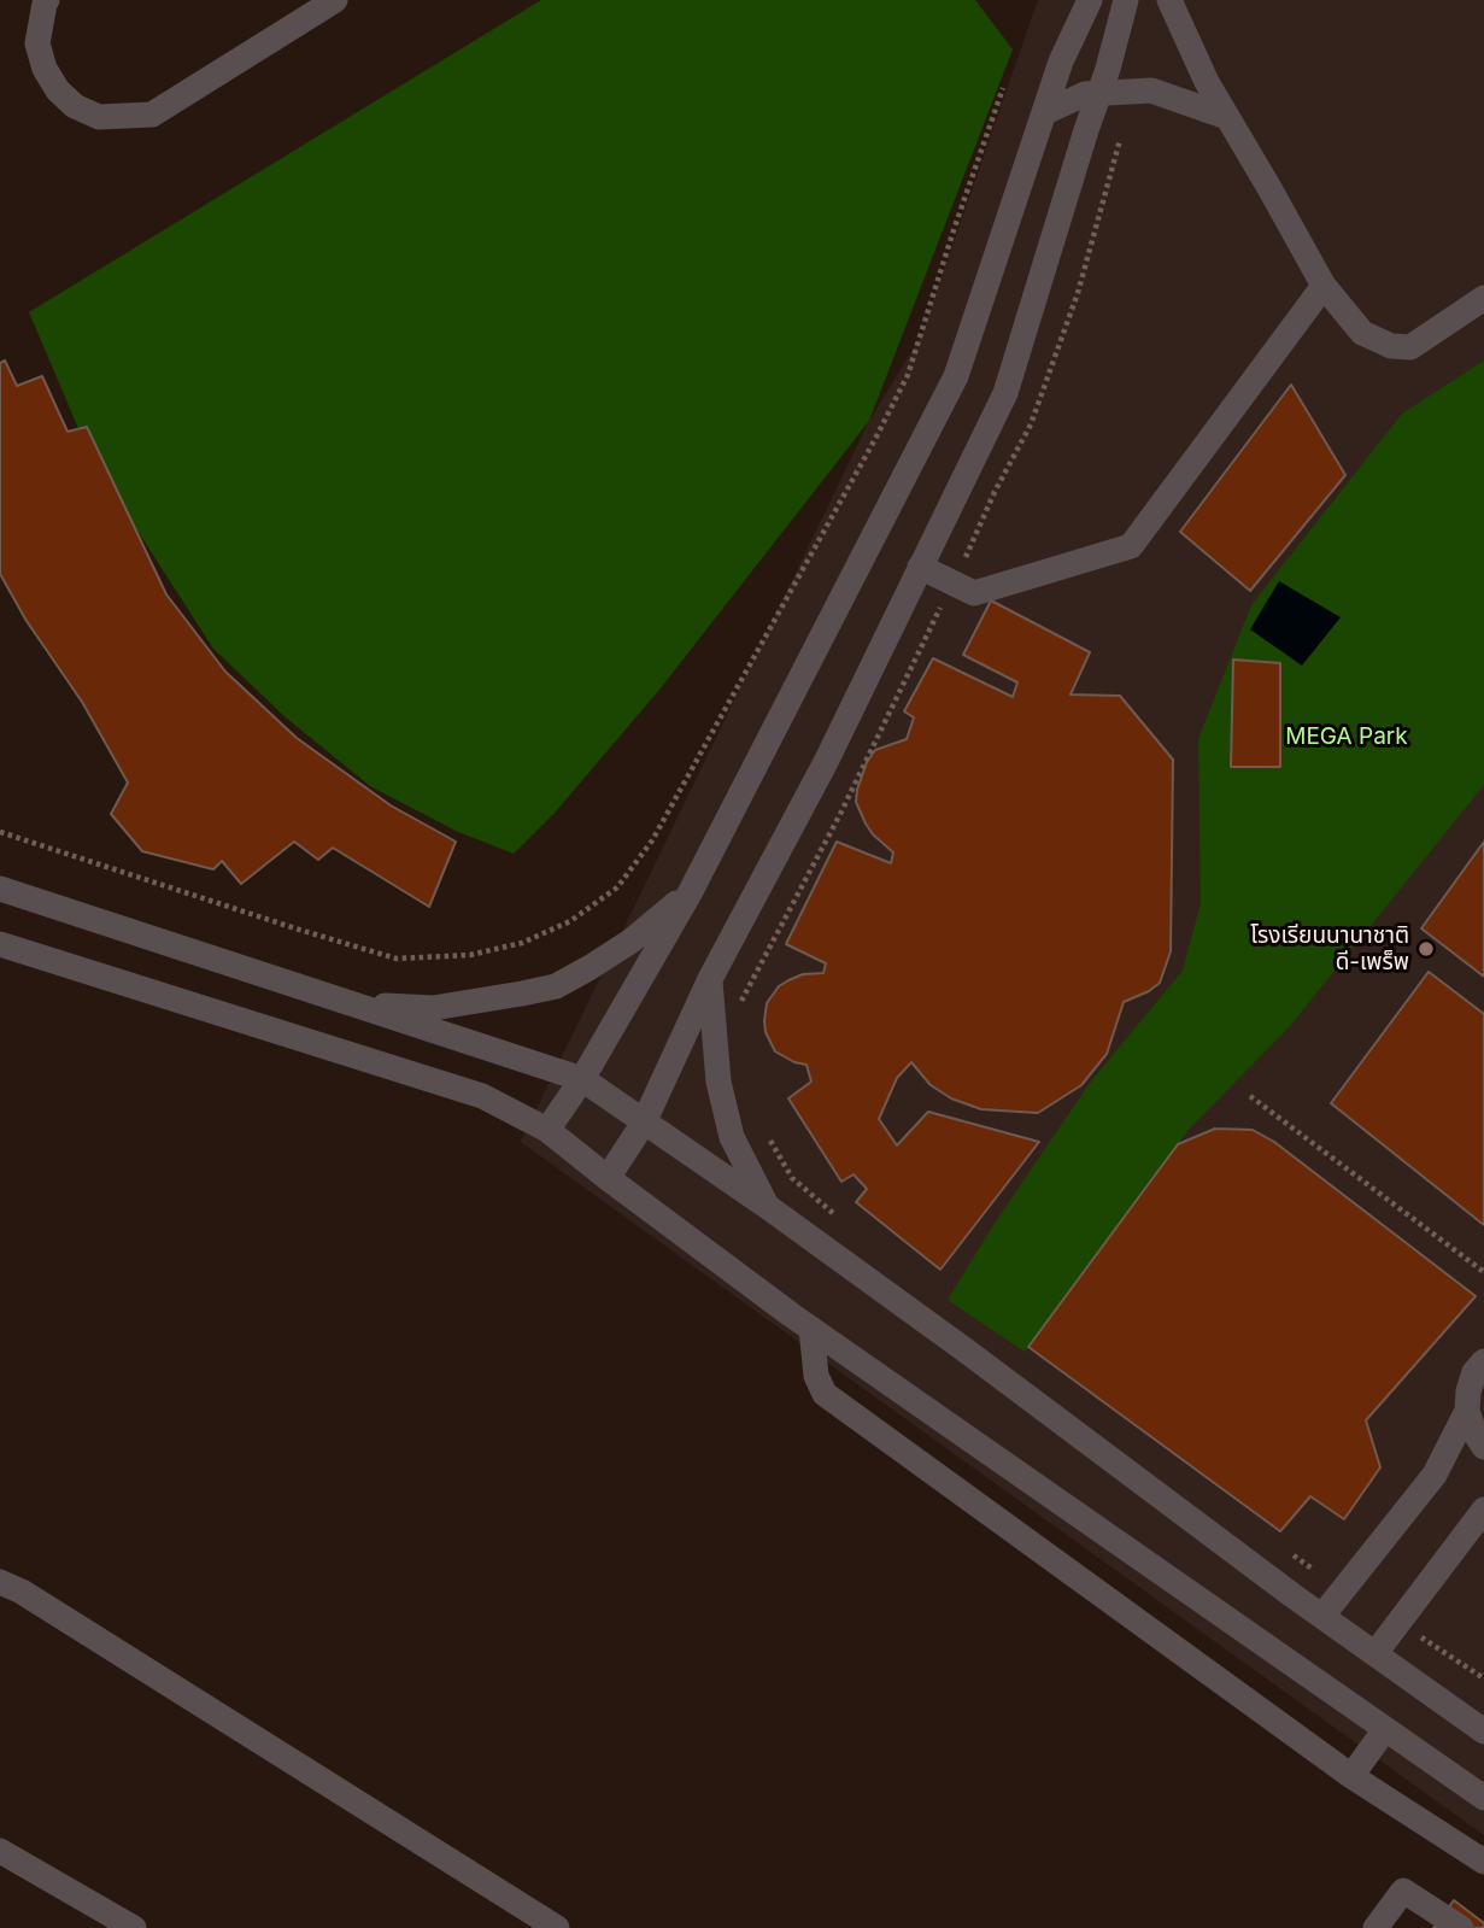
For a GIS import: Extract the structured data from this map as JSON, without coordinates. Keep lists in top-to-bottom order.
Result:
{
  "parks": ["MEGA Park"],
  "places": ["โรงเรียนนานาชาติ ดี-เพร็พ"]
}
